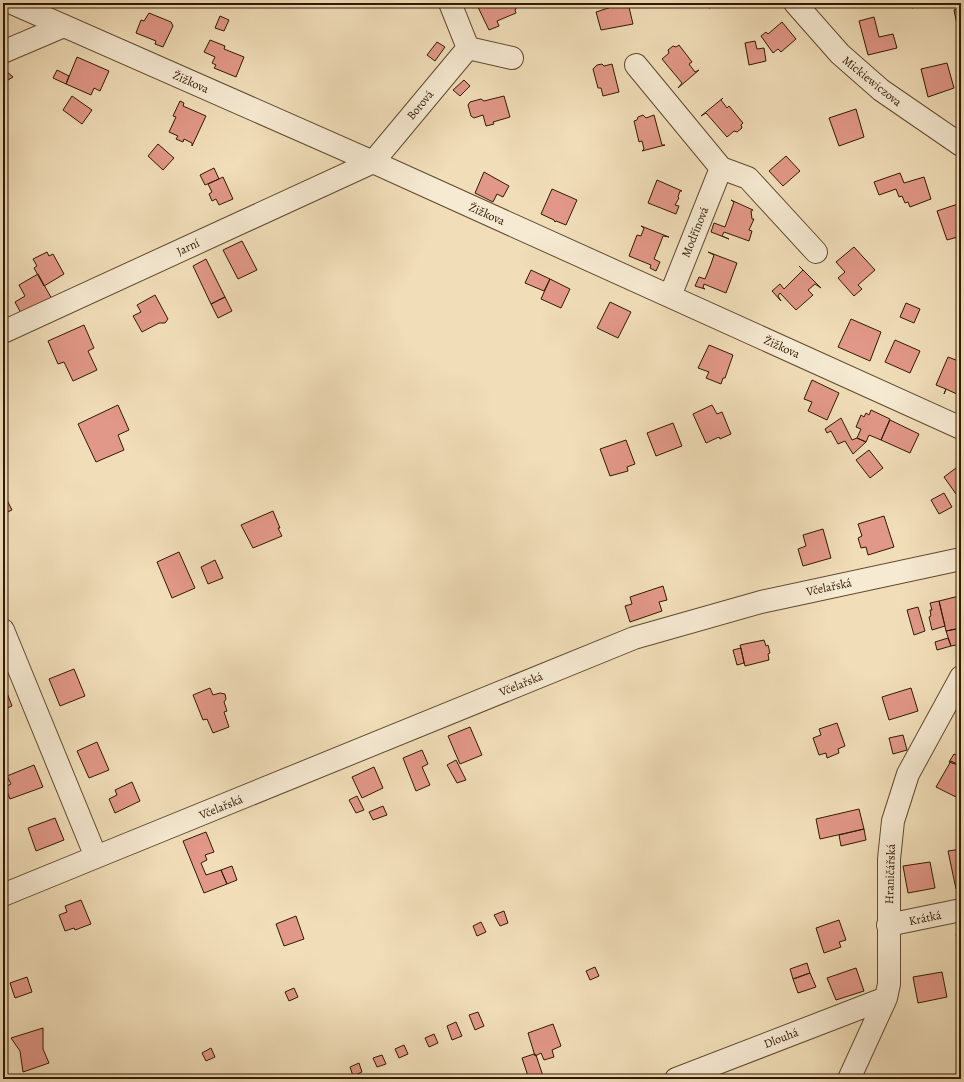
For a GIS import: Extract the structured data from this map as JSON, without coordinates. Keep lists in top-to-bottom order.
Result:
{
  "streets": {
    "street": [
      "Mickiewiczova",
      "Žižkova",
      "Borová",
      "Modřínová",
      "Jarní",
      "Včelařská",
      "Hraničářská",
      "Krátká",
      "Dlouhá"
    ]
  },
  "crossings": [
    ["Žižkova", "Borová"],
    ["Žižkova", "Modřínová"],
    ["Žižkova", "Jarní"],
    ["Borová", "Jarní"],
    ["Hraničářská", "Krátká"],
    ["Hraničářská", "Dlouhá"]
  ]
}
